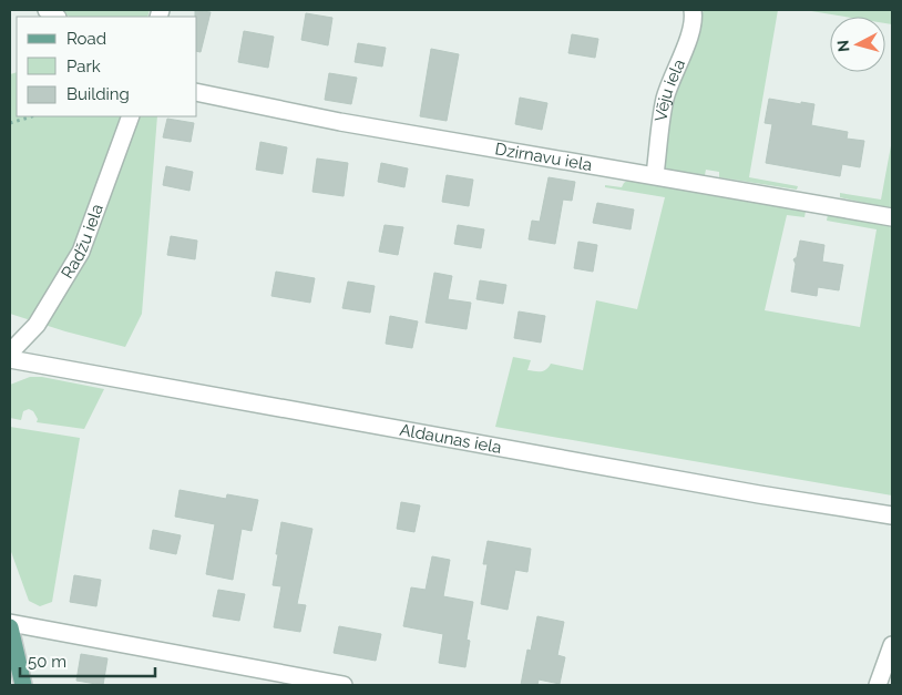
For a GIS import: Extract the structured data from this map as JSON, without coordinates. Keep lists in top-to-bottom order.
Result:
{
  "streets": {
    "street": [
      "Vēju iela",
      "Dzirnavu iela",
      "Radžu iela",
      "Aldaunas iela"
    ]
  },
  "crossings": [
    ["Vēju iela", "Dzirnavu iela"]
  ],
  "legend": ["Road", "Park", "Building"],
  "scale_bar": "50 m",
  "north": "left"
}
